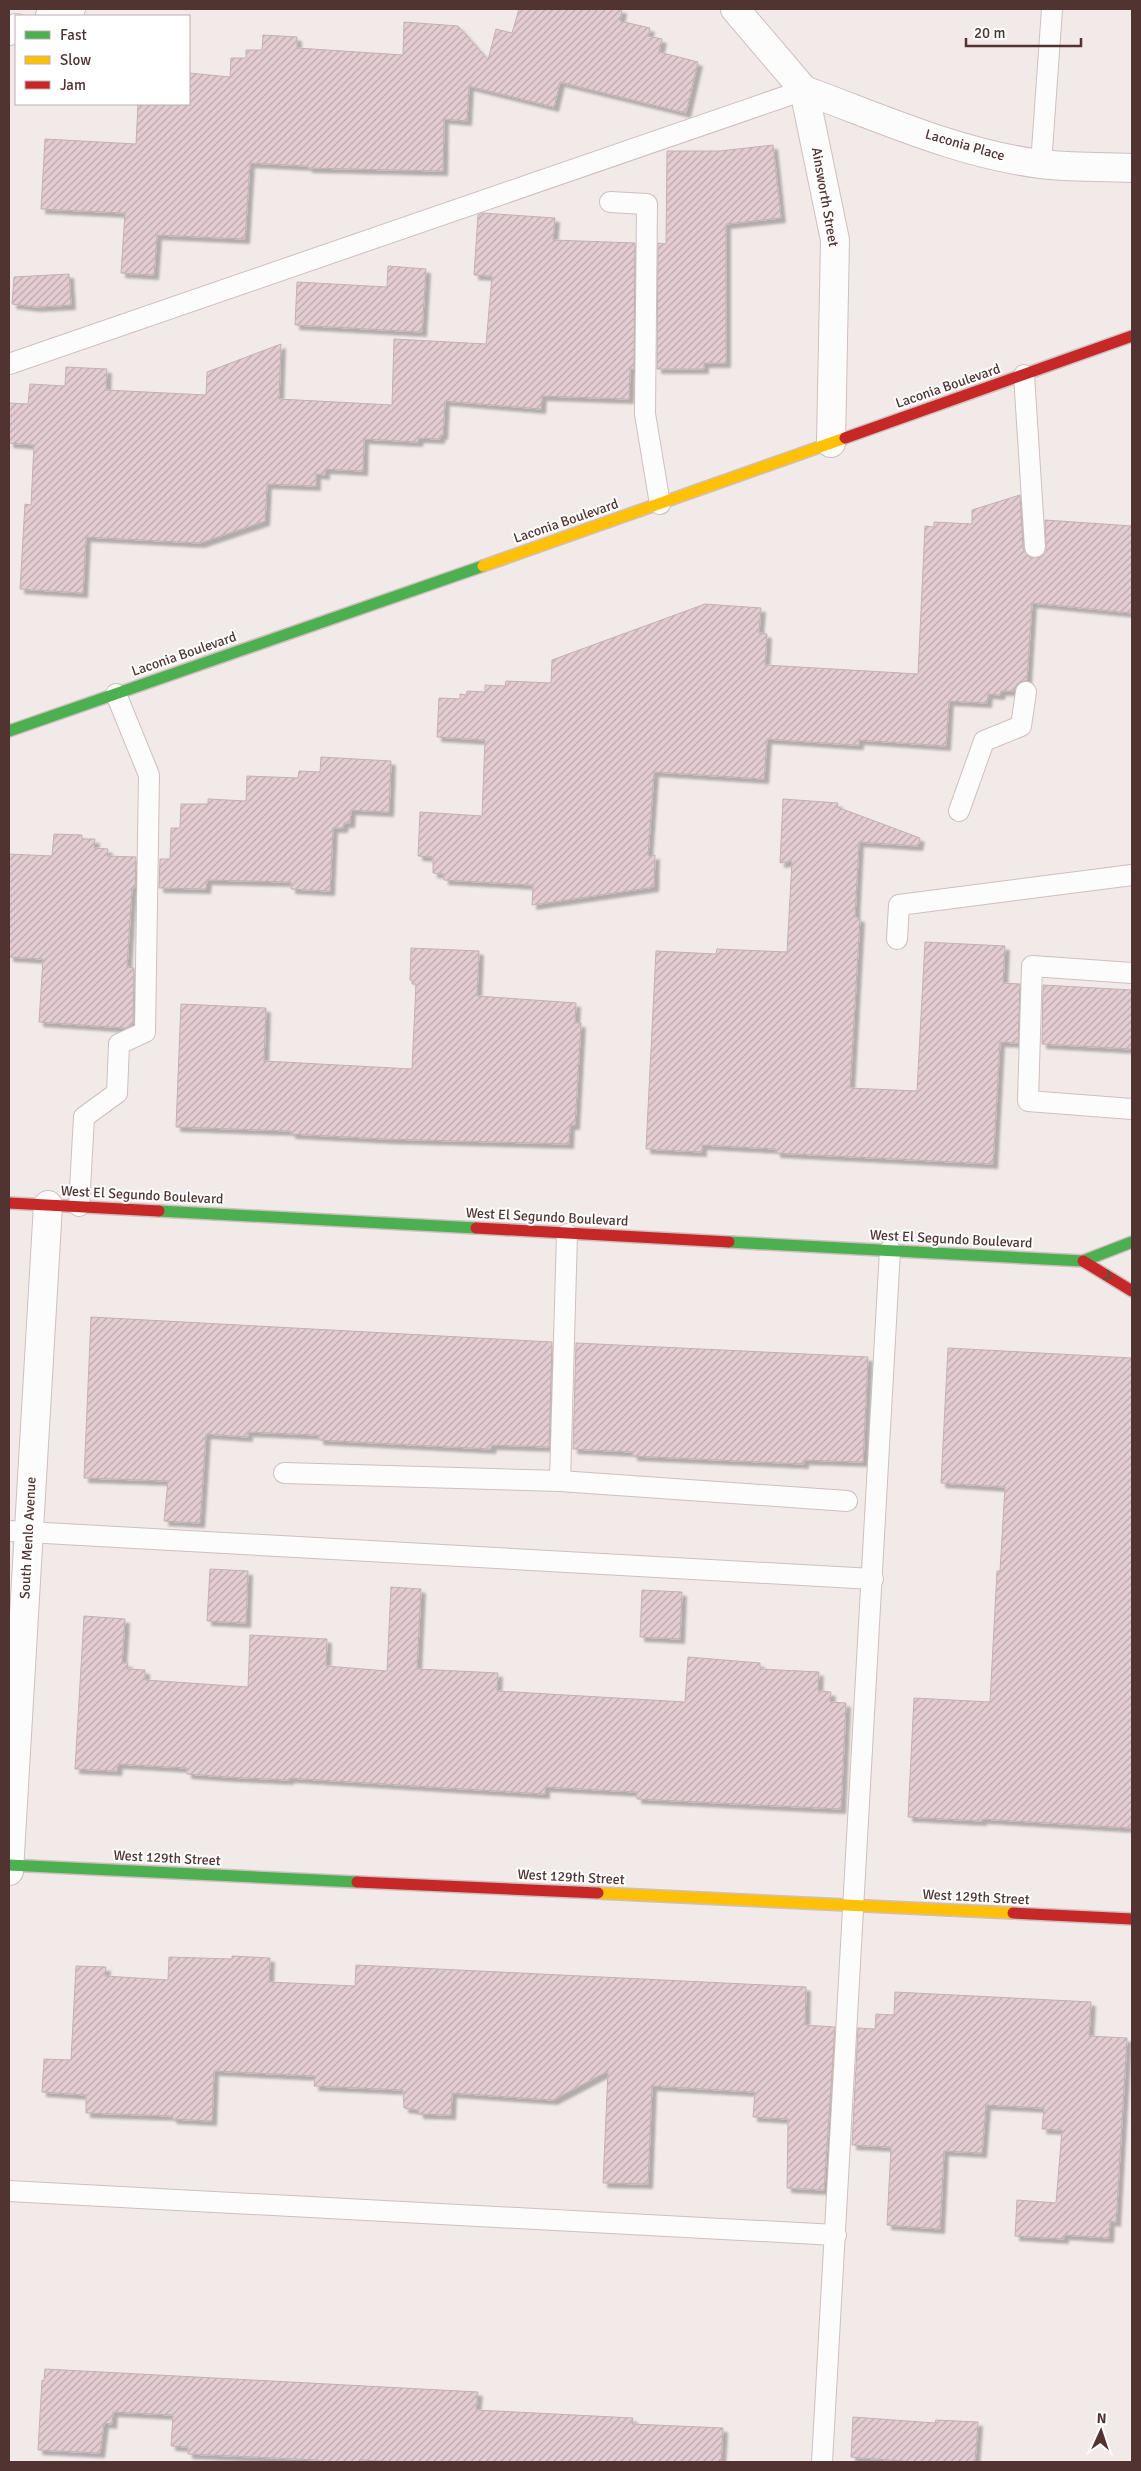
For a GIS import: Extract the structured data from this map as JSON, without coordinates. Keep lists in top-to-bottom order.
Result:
{
  "streets": {
    "street": [
      "Laconia Place",
      "Ainsworth Street",
      "Laconia Boulevard",
      "West El Segundo Boulevard",
      "South Menlo Avenue",
      "West 129th Street"
    ]
  },
  "crossings": [
    ["Laconia Place", "Ainsworth Street"],
    ["Ainsworth Street", "Laconia Boulevard"],
    ["West El Segundo Boulevard", "South Menlo Avenue"],
    ["South Menlo Avenue", "West 129th Street"]
  ],
  "legend": ["Fast", "Slow", "Jam"],
  "scale_bar": "20 m",
  "north": "top"
}
